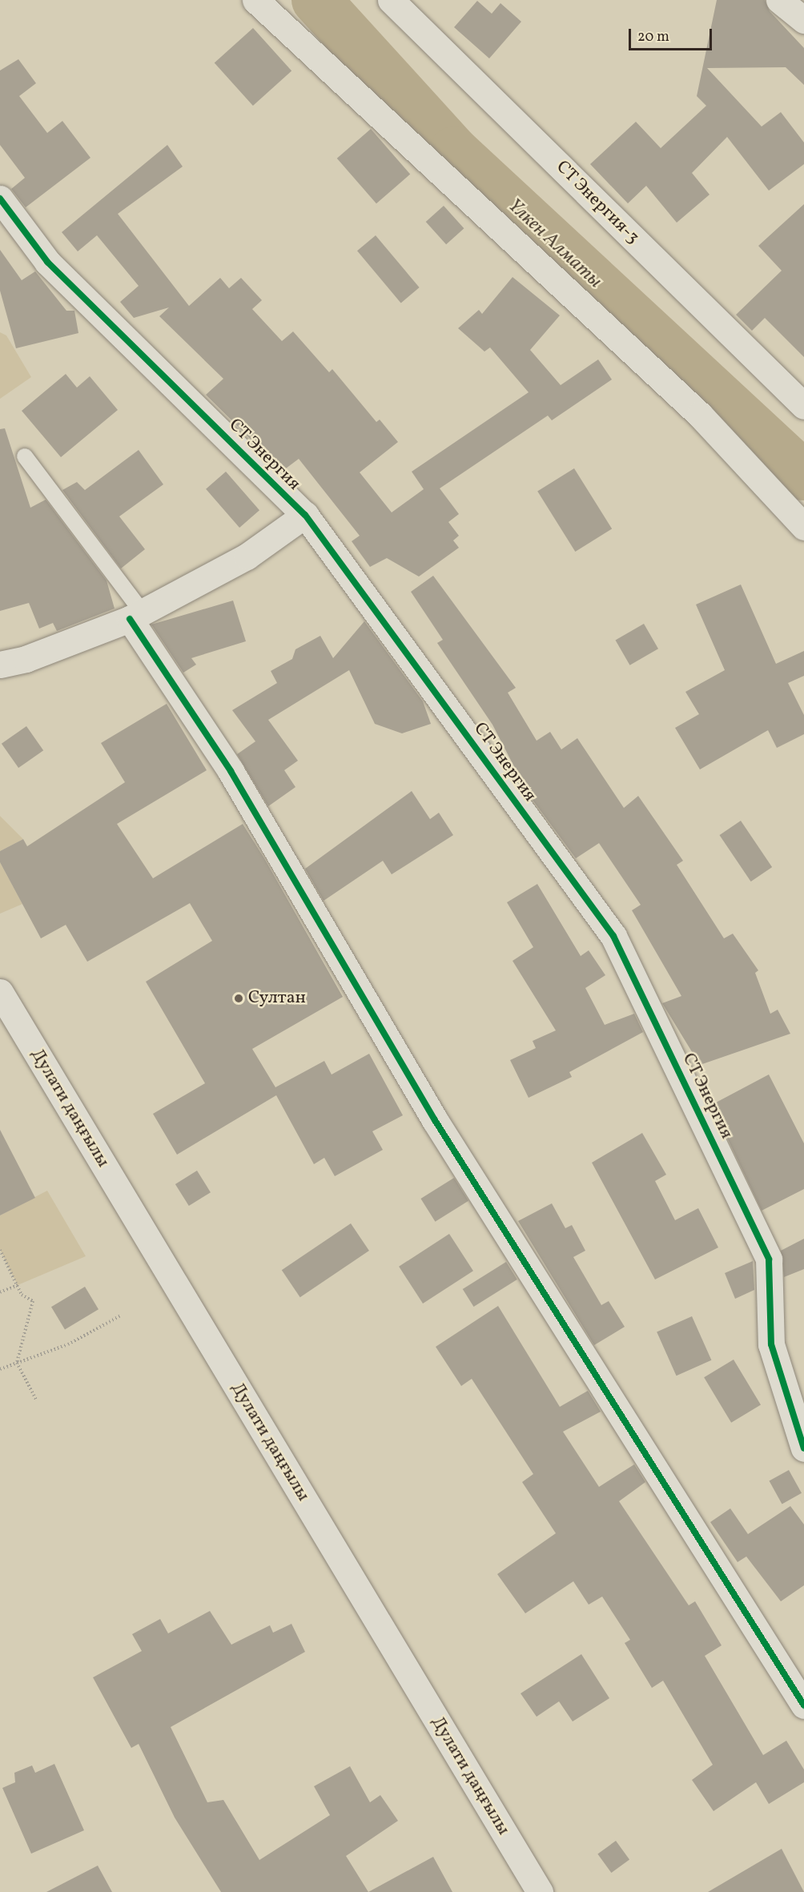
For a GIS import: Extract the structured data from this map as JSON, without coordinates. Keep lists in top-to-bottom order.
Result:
{
  "streets": {
    "street": ["СТ Энергия-3", "СТ Энергия", "Дулати даңғылы"]
  },
  "water": ["Үлкен Алматы"],
  "places": ["Султан"],
  "scale_bar": "20 m"
}
